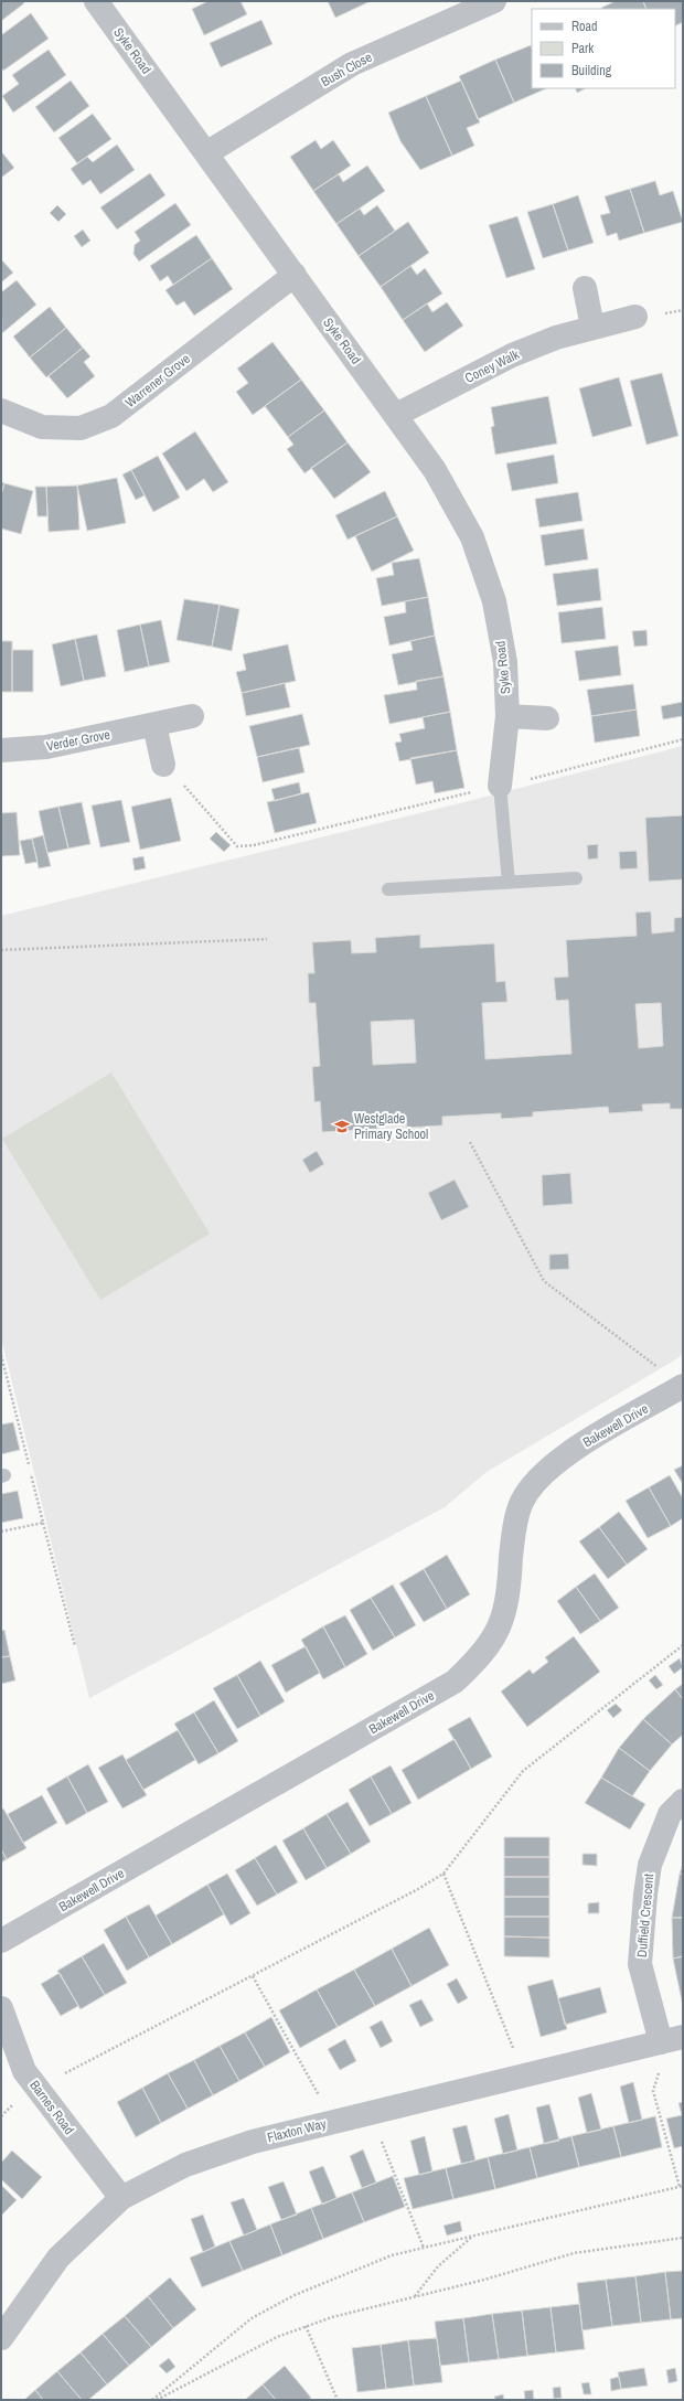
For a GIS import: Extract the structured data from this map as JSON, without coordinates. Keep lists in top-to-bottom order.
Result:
{
  "streets": {
    "street": [
      "Syke Road",
      "Bush Close",
      "Coney Walk",
      "Warrener Grove",
      "Verder Grove",
      "Bakewell Drive",
      "Duffield Crescent",
      "Barnes Road",
      "Flaxton Way"
    ]
  },
  "crossings": [
    ["Syke Road", "Bush Close"],
    ["Syke Road", "Coney Walk"],
    ["Syke Road", "Warrener Grove"],
    ["Duffield Crescent", "Flaxton Way"],
    ["Barnes Road", "Flaxton Way"]
  ],
  "places": {
    "school or university": ["Westglade Primary School"]
  },
  "legend": ["Road", "Park", "Building"]
}
